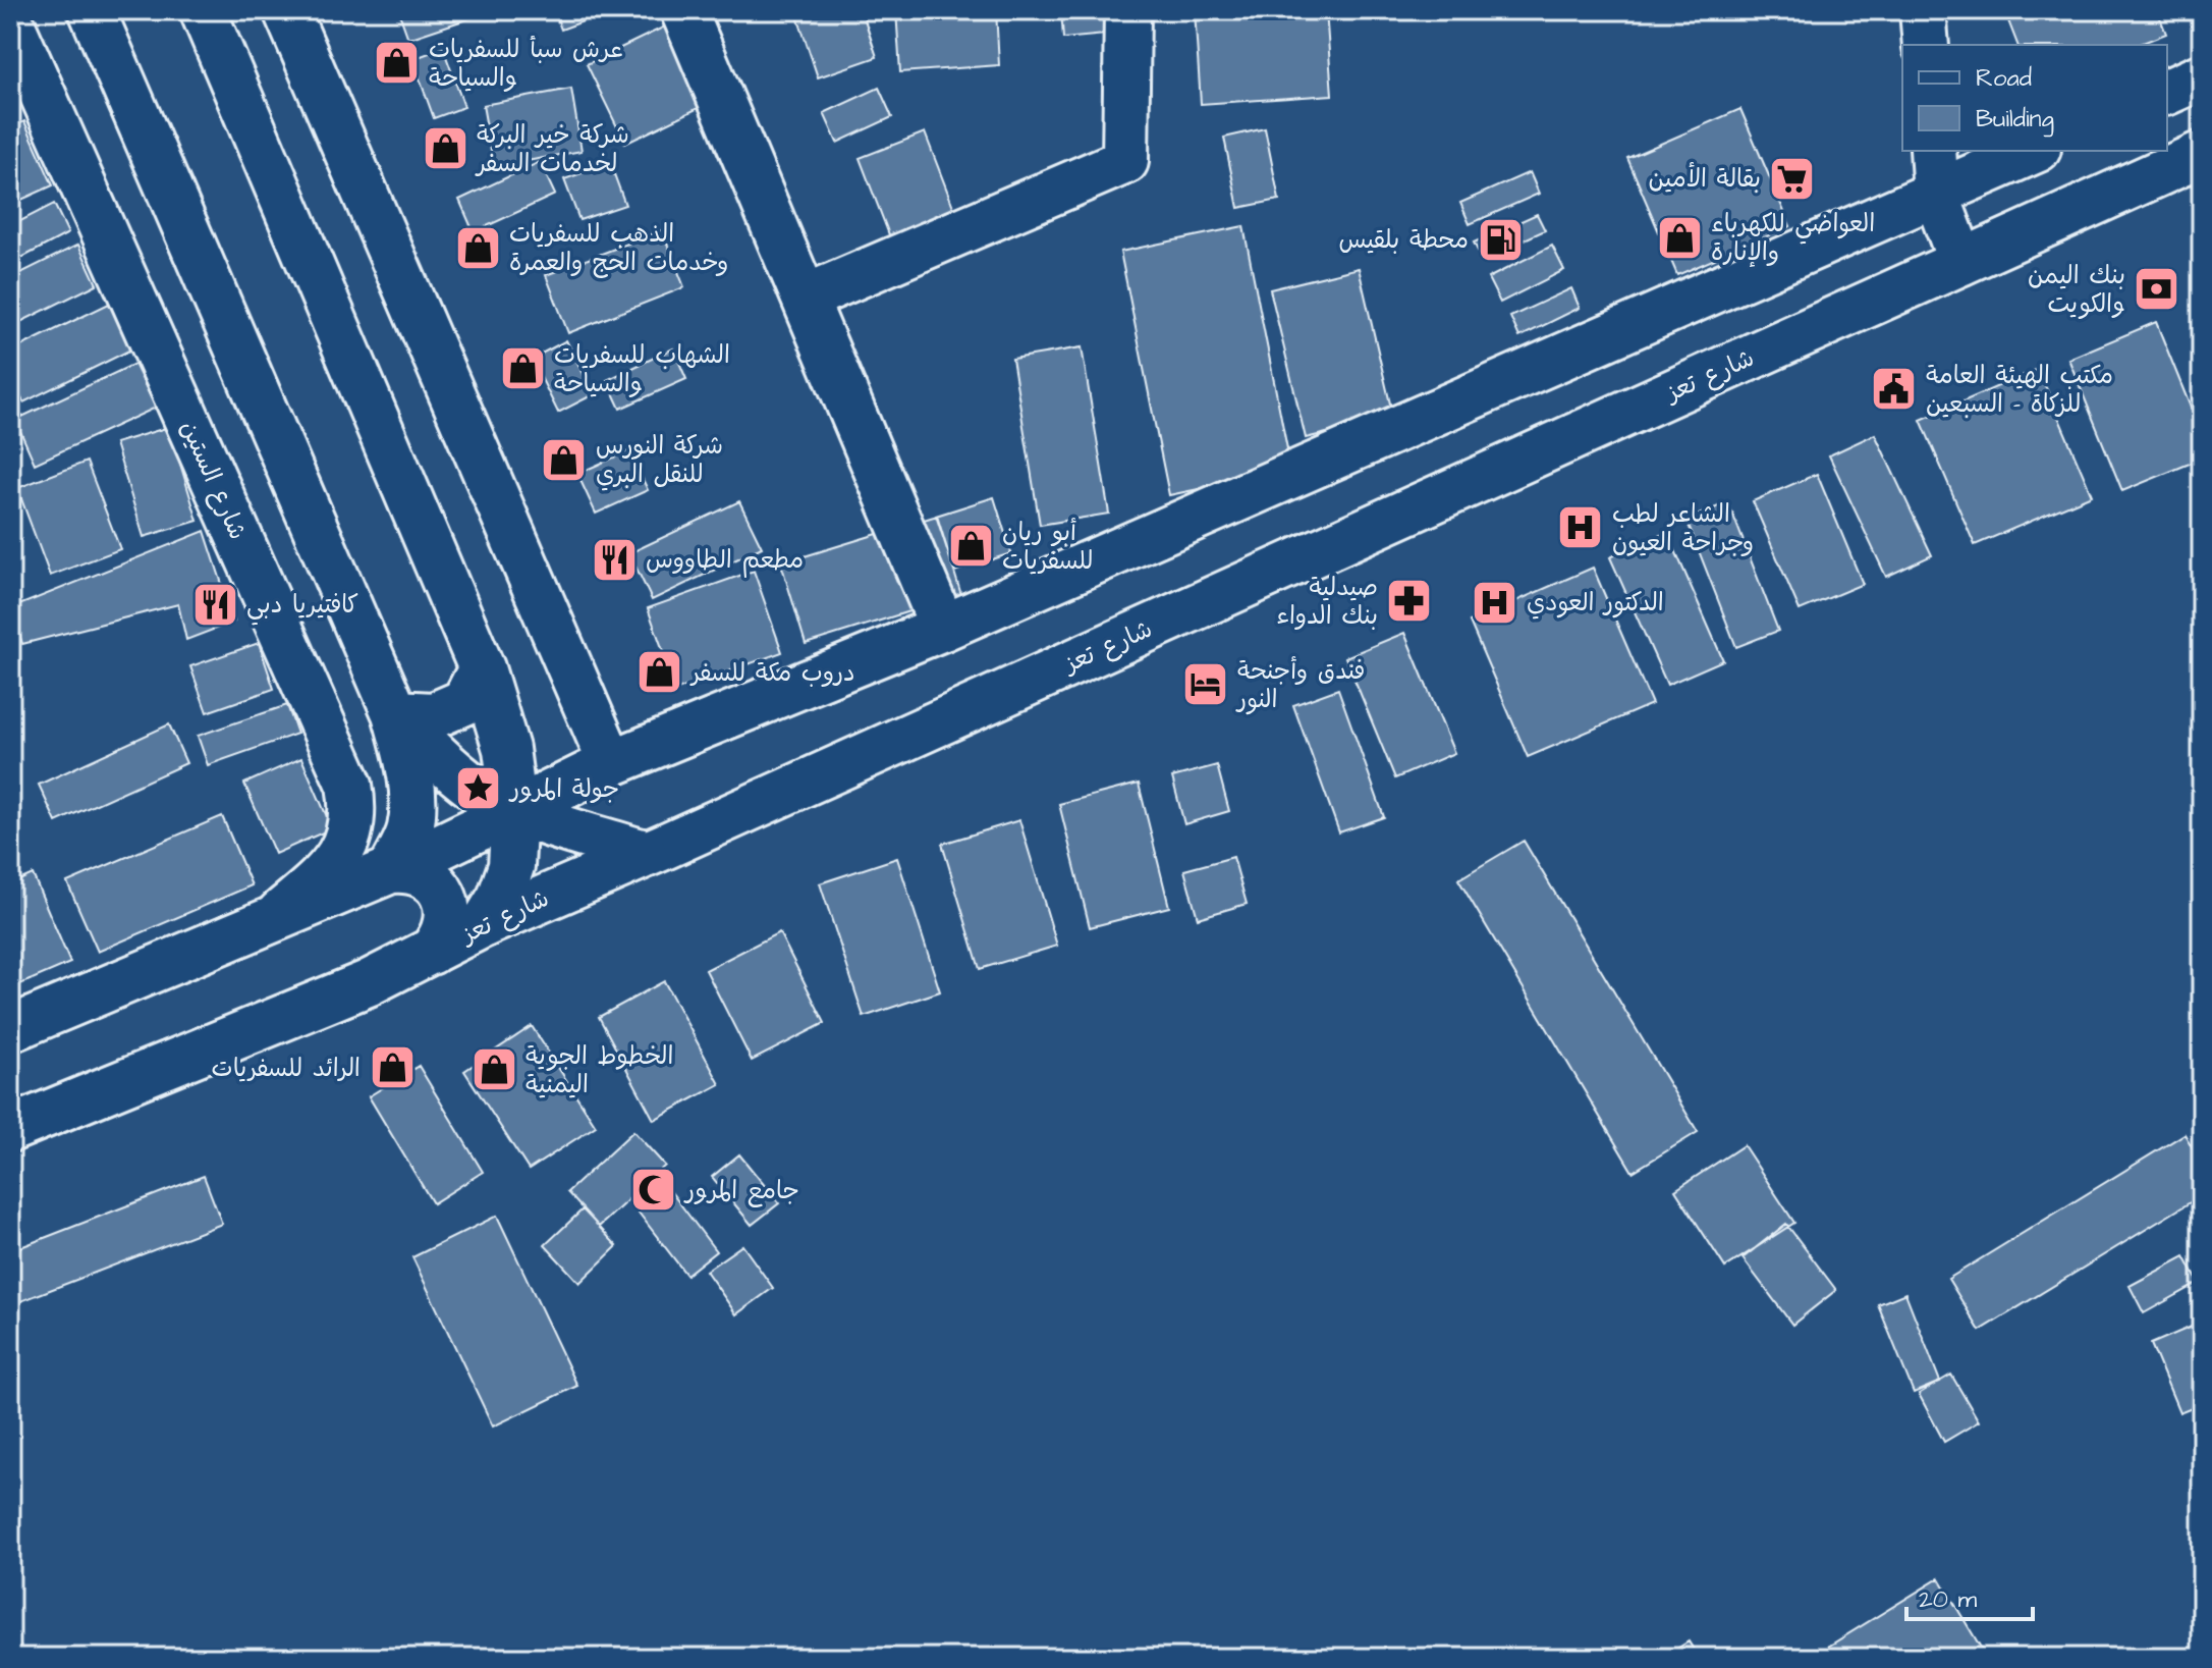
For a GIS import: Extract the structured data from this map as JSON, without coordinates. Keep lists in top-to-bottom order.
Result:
{
  "streets": {
    "main road": ["شارع تعز", "شارع الستين"]
  },
  "places": {
    "shop": [
      "عرش سبأ للسفريات والسياحة",
      "شركة خير البركة لخدمات السفر",
      "العواضي للكهرباء والإنارة",
      "الذهب للسفريات وخدمات الحج والعمرة",
      "الشهاب للسفريات والسياحة",
      "شركة النورس للنقل البري",
      "أبو ريان للسفريات",
      "دروب مكة للسفر",
      "الرائد للسفريات",
      "الخطوط الجوية اليمنية"
    ],
    "supermarket": ["بقالة الأمين"],
    "fuel station": ["محطة بلقيس"],
    "bank": ["بنك اليمن والكويت"],
    "public building": ["مكتب الهيئة العامة للزكاة - السبعين"],
    "hospital": ["الشاعر لطب وجراحة العيون", "الدكتور العودي"],
    "restaurant": ["مطعم الطاووس", "كافتيريا دبي"],
    "pharmacy": ["صيدلية بنك الدواء"],
    "hotel": ["فندق وأجنحة النور"],
    "place": ["جولة المرور"],
    "mosque": ["جامع المرور"]
  },
  "legend": ["Road", "Building"],
  "scale_bar": "20 m"
}
